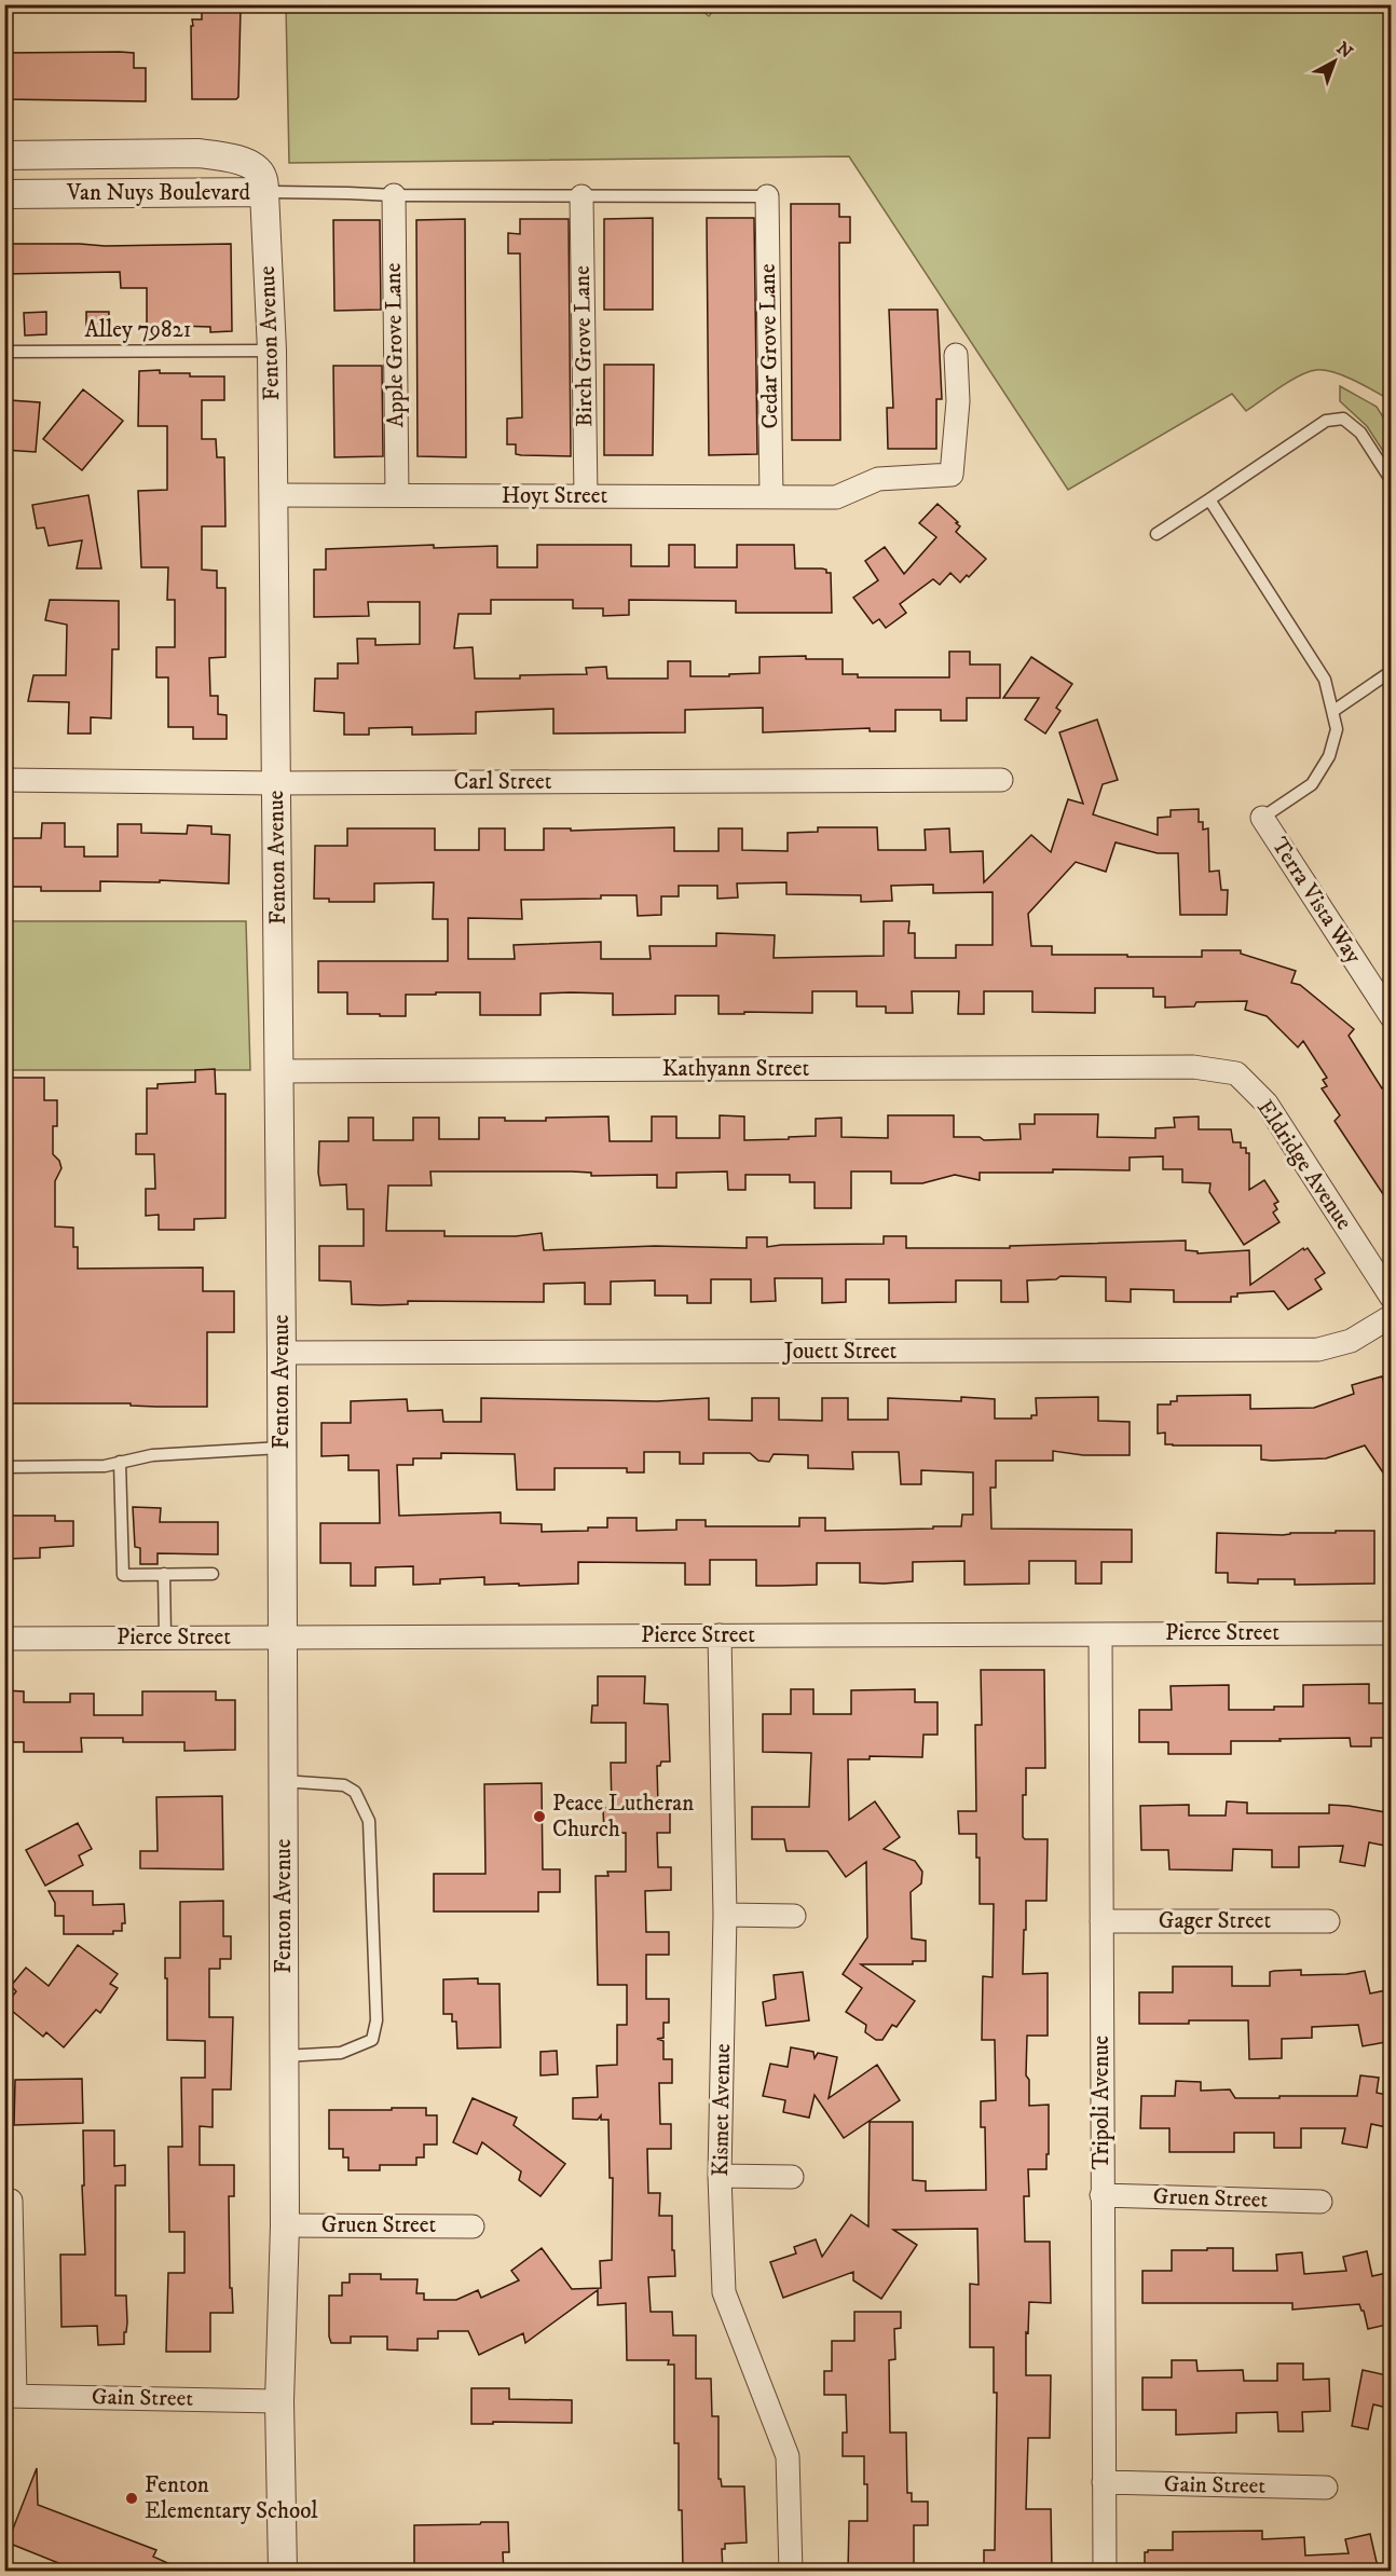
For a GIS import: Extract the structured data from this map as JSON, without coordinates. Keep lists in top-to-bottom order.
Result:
{
  "streets": {
    "street": [
      "Van Nuys Boulevard",
      "Fenton Avenue",
      "Apple Grove Lane",
      "Birch Grove Lane",
      "Cedar Grove Lane",
      "Hoyt Street",
      "Carl Street",
      "Terra Vista Way",
      "Kathyann Street",
      "Eldridge Avenue",
      "Jouett Street",
      "Pierce Street",
      "Gager Street",
      "Tripoli Avenue",
      "Kismet Avenue",
      "Gruen Street",
      "Gain Street"
    ],
    "lane": ["Alley 79821"]
  },
  "crossings": [
    ["Van Nuys Boulevard", "Fenton Avenue"],
    ["Alley 79821", "Fenton Avenue"],
    ["Fenton Avenue", "Hoyt Street"],
    ["Fenton Avenue", "Carl Street"],
    ["Fenton Avenue", "Kathyann Street"],
    ["Fenton Avenue", "Jouett Street"],
    ["Fenton Avenue", "Pierce Street"],
    ["Fenton Avenue", "Gruen Street"],
    ["Fenton Avenue", "Gain Street"],
    ["Apple Grove Lane", "Hoyt Street"],
    ["Birch Grove Lane", "Hoyt Street"],
    ["Cedar Grove Lane", "Hoyt Street"],
    ["Kathyann Street", "Eldridge Avenue"],
    ["Pierce Street", "Tripoli Avenue"],
    ["Pierce Street", "Kismet Avenue"],
    ["Gager Street", "Tripoli Avenue"],
    ["Tripoli Avenue", "Gruen Street"],
    ["Tripoli Avenue", "Gain Street"]
  ],
  "places": ["Peace Lutheran Church", "Fenton Elementary School"],
  "north": "top right"
}
